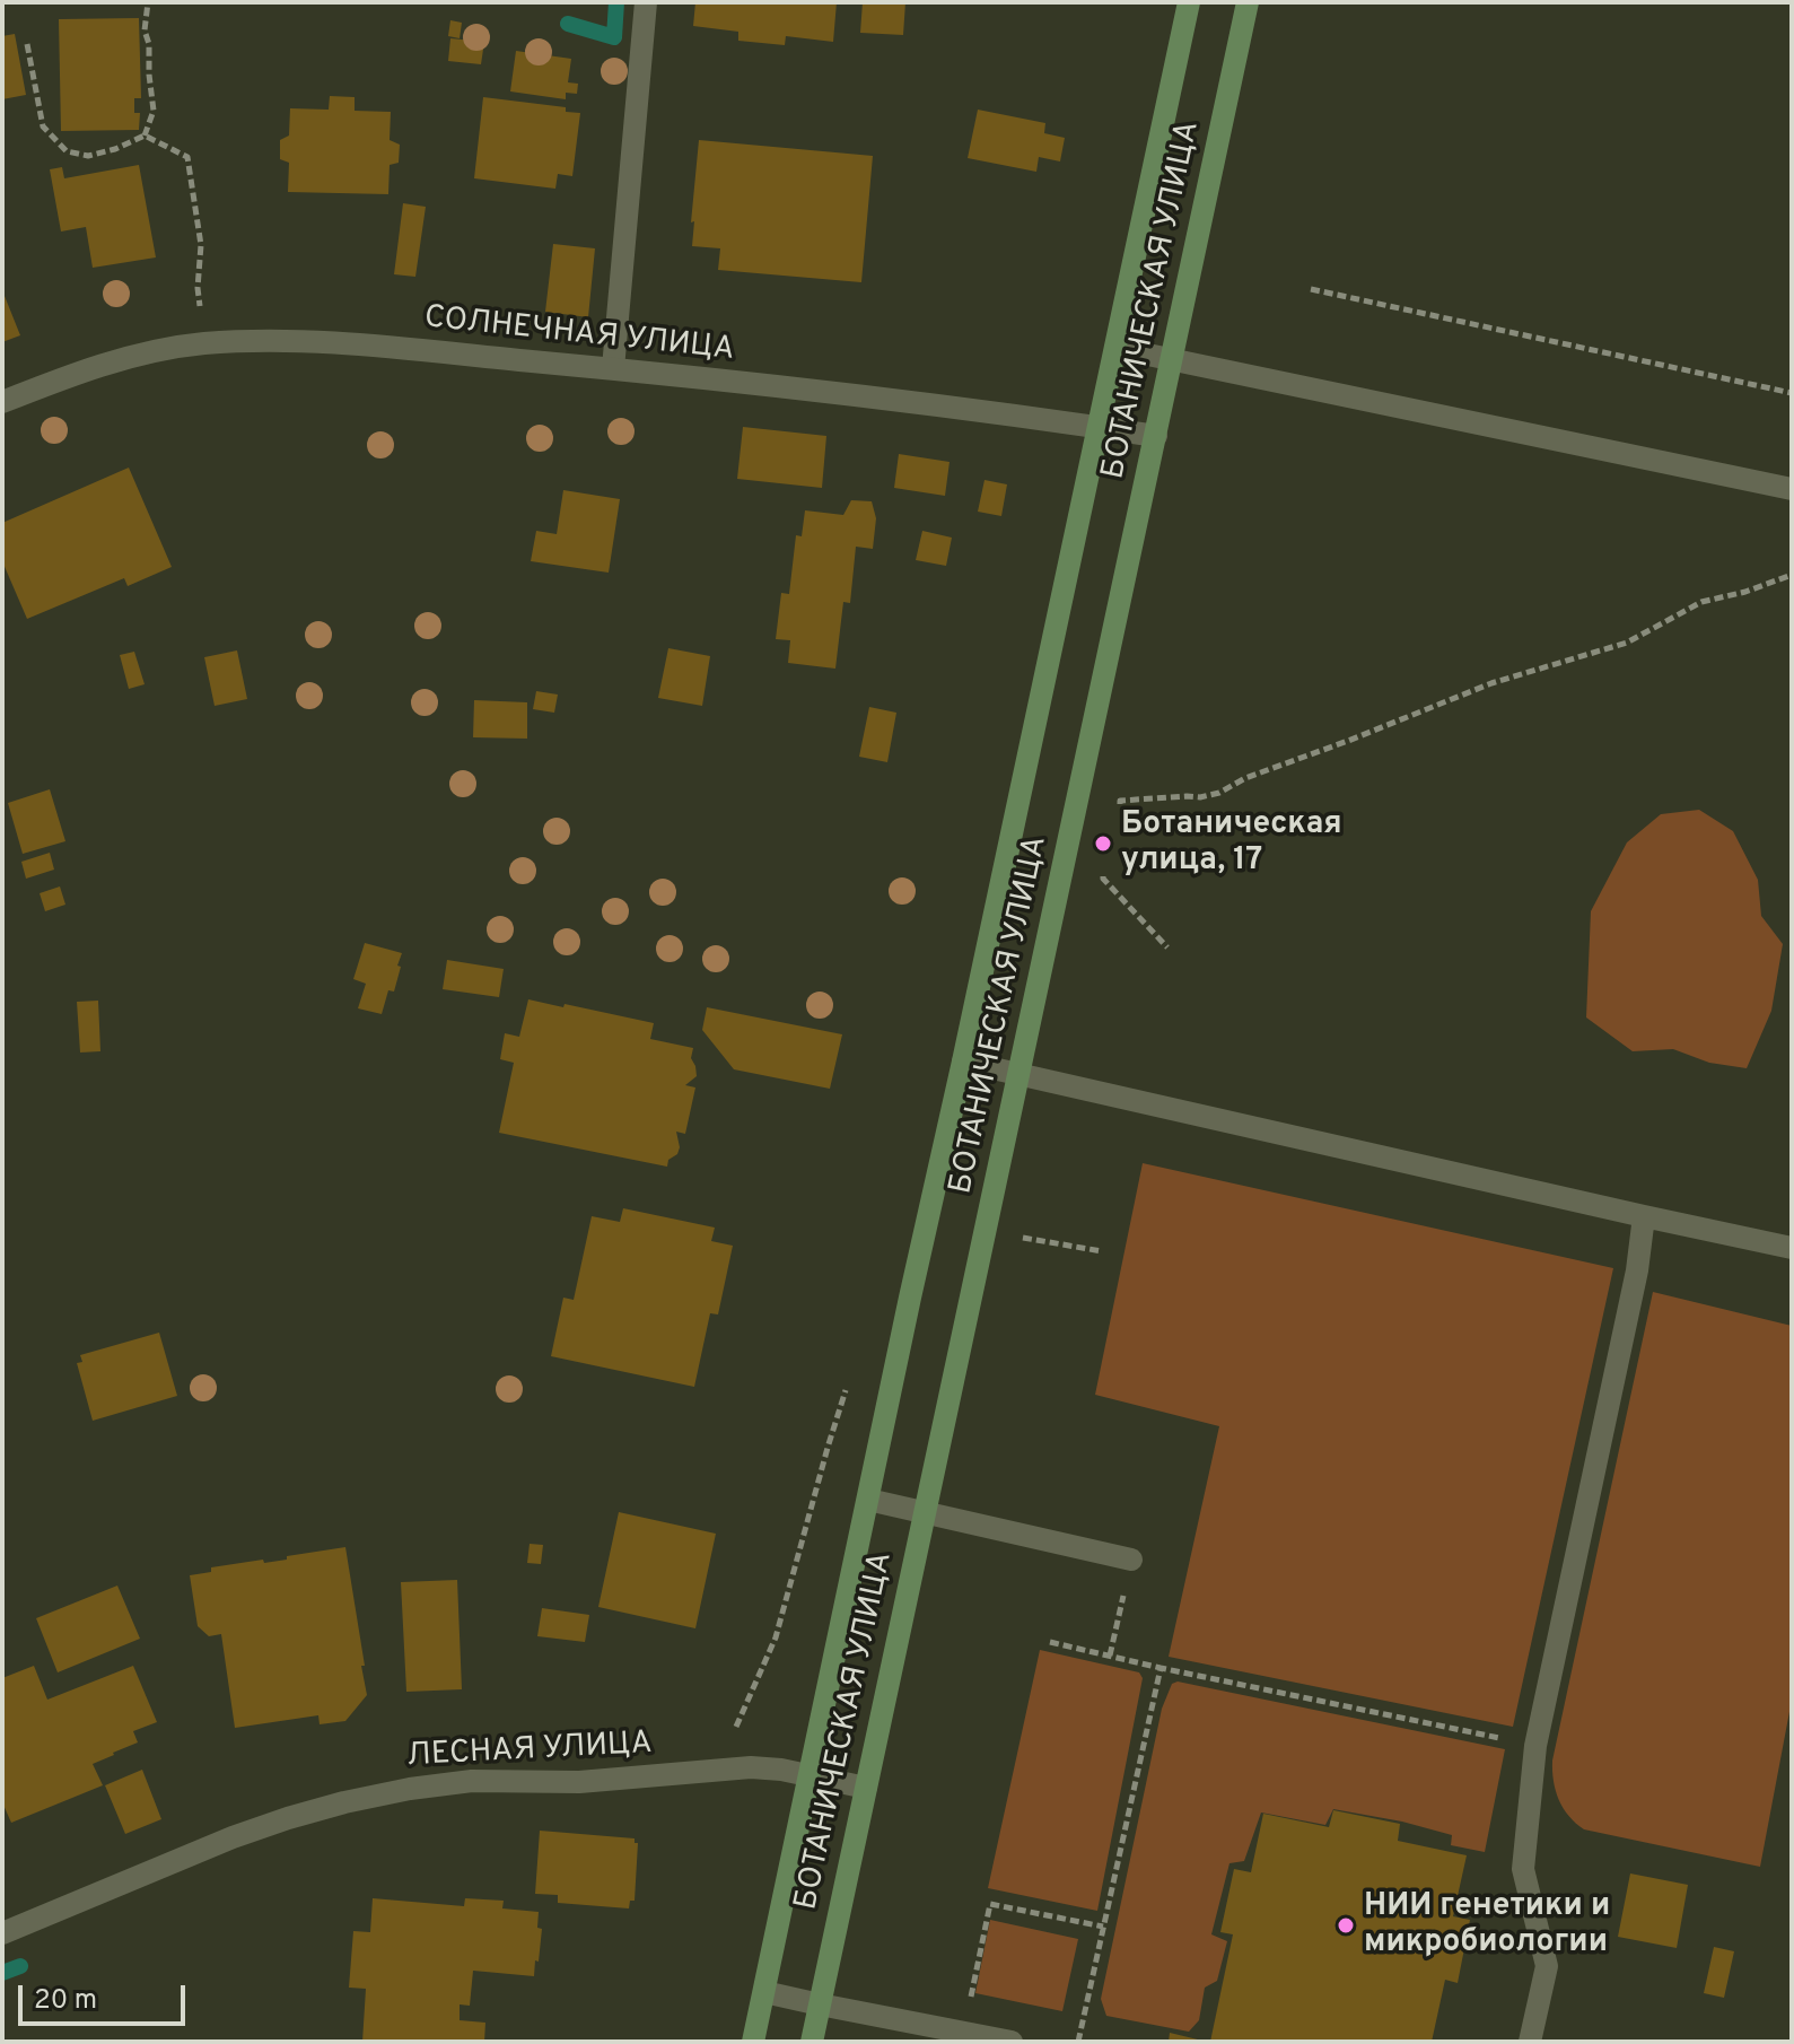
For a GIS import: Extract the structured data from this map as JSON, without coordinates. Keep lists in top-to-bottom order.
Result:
{
  "streets": {
    "street": ["БОТАНИЧЕСКАЯ УЛИЦА", "СОЛНЕЧНАЯ УЛИЦА", "ЛЕСНАЯ УЛИЦА"]
  },
  "crossings": [
    ["БОТАНИЧЕСКАЯ УЛИЦА", "СОЛНЕЧНАЯ УЛИЦА"],
    ["БОТАНИЧЕСКАЯ УЛИЦА", "ЛЕСНАЯ УЛИЦА"]
  ],
  "places": ["Ботаническая улица, 17", "НИИ генетики и микробиологии"],
  "scale_bar": "20 m"
}
